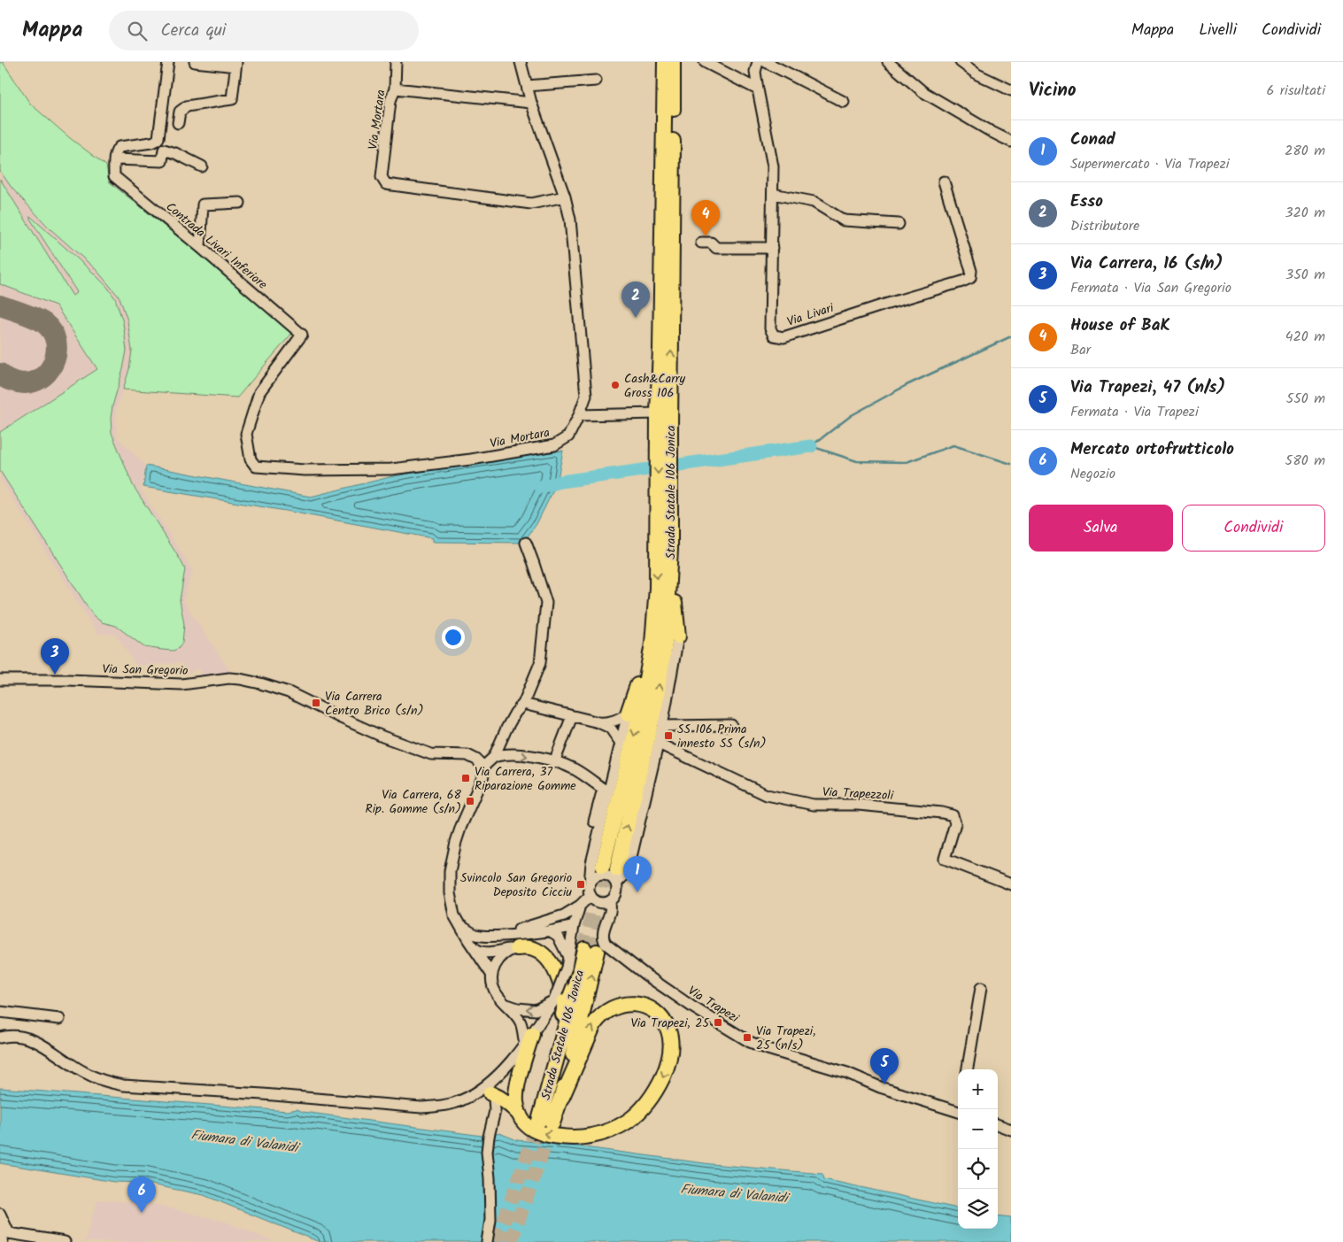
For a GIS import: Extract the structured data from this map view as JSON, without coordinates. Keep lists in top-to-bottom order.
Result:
{
  "streets": {
    "highway": ["Strada Statale 106 Jonica"],
    "street": [
      "Via Mortara",
      "Contrada Livari Inferiore",
      "Via Livari",
      "Via San Gregorio",
      "Via Trapezzoli",
      "Via Trapezi"
    ]
  },
  "crossings": [
    ["Via Mortara", "Contrada Livari Inferiore"],
    ["Strada Statale 106 Jonica", "Via Trapezi"],
    ["Via Trapezzoli", "Via Trapezi"]
  ],
  "water": ["Fiumara di Valanidi"],
  "places": {
    "other": ["Cash&Carry Gross 106"],
    "transit": [
      "Via Carrera Centro Brico (s/n)",
      "SS 106 Prima innesto SS (s/n)",
      "Via Carrera, 37 Riparazione Gomme",
      "Via Carrera, 68 Rip. Gomme (s/n)",
      "Svincolo San Gregorio Deposito Cicciu",
      "Via Trapezi, 25",
      "Via Trapezi, 25 (n/s)"
    ]
  },
  "page": {
    "header": "Mappa",
    "search": "Cerca qui",
    "nav": ["Mappa", "Livelli", "Condividi"],
    "heading": ["Vicino", "6 risultati"],
    "list": [
      {
        "mark": "1",
        "name": "Conad",
        "note": "Supermercato · Via Trapezi",
        "value": "280 m"
      },
      {
        "mark": "2",
        "name": "Esso",
        "note": "Distributore",
        "value": "320 m"
      },
      {
        "mark": "3",
        "name": "Via Carrera, 16 (s/n)",
        "note": "Fermata · Via San Gregorio",
        "value": "350 m"
      },
      {
        "mark": "4",
        "name": "House of BaK",
        "note": "Bar",
        "value": "420 m"
      },
      {
        "mark": "5",
        "name": "Via Trapezi, 47 (n/s)",
        "note": "Fermata · Via Trapezi",
        "value": "550 m"
      },
      {
        "mark": "6",
        "name": "Mercato ortofrutticolo",
        "note": "Negozio",
        "value": "580 m"
      }
    ],
    "pins": [
      "4",
      "2",
      "3",
      "1",
      "5",
      "6"
    ],
    "buttons": ["Salva", "Condividi"],
    "map_buttons": ["+", "−"]
  }
}
